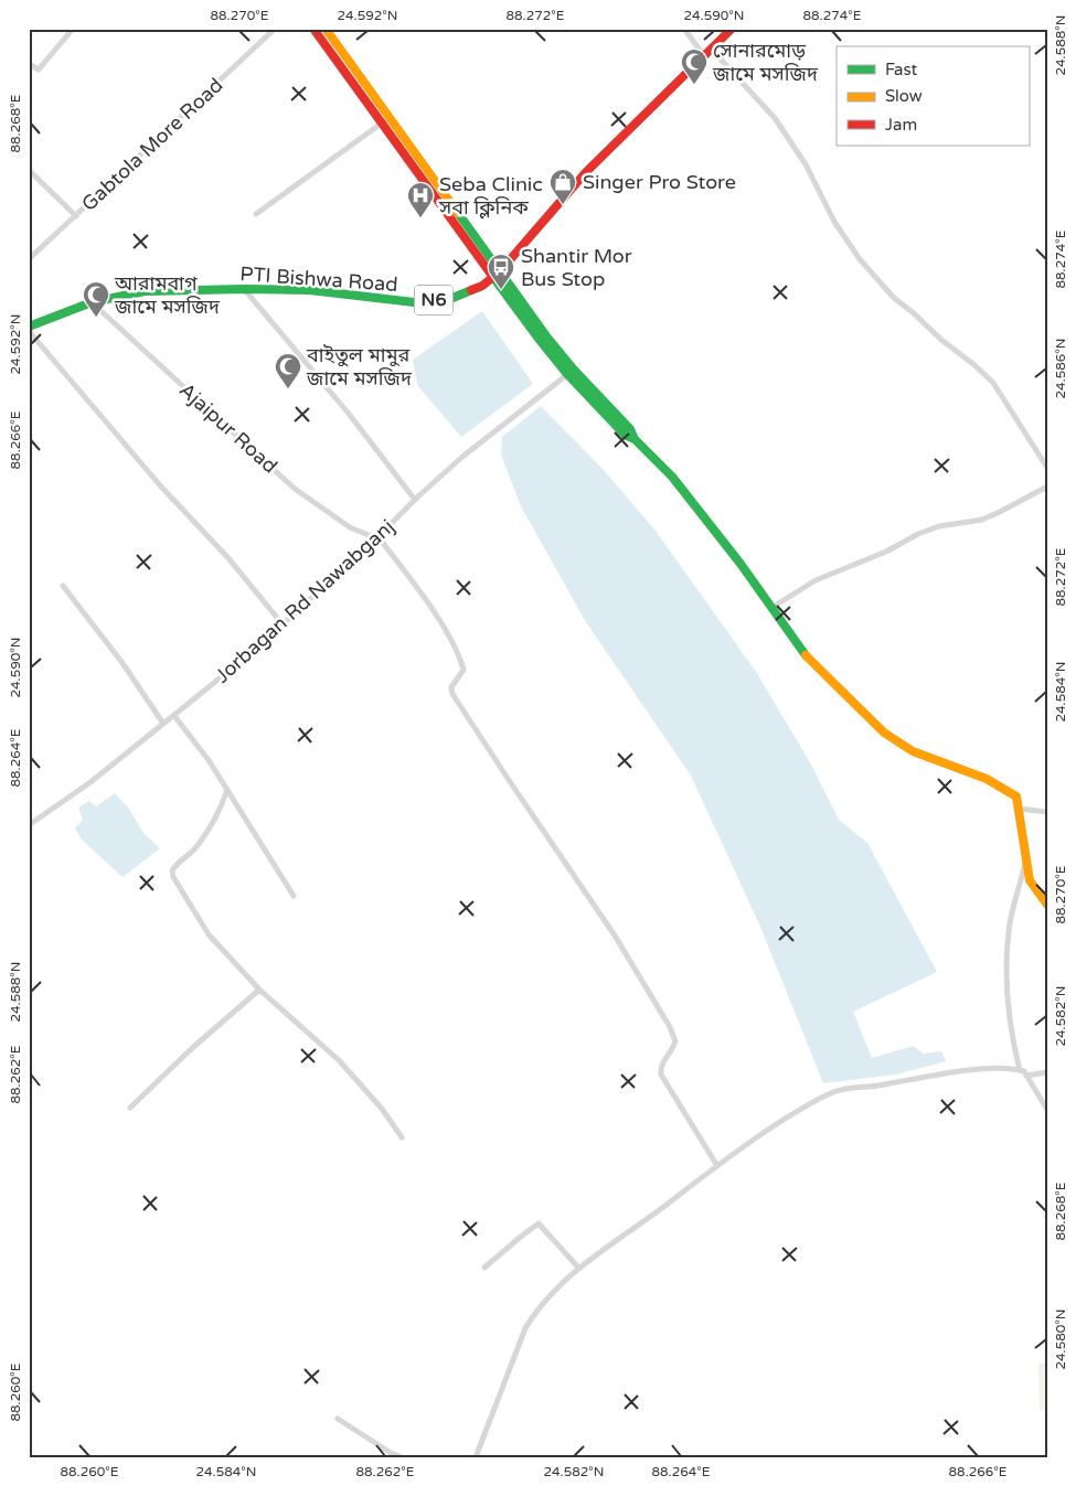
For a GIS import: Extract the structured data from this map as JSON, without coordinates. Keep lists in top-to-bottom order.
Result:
{
  "streets": {
    "main road": ["PTI Bishwa Road", "N6"],
    "street": ["Gabtola More Road", "Ajaipur Road", "Jorbagan Rd Nawabganj"]
  },
  "crossings": [
    ["PTI Bishwa Road", "Ajaipur Road"],
    ["Ajaipur Road", "Jorbagan Rd Nawabganj"]
  ],
  "places": {
    "mosque": ["সোনারমোড় জামে মসজিদ", "আরামবাগ জামে মসজিদ", "বাইতুল মামুর জামে মসজিদ"],
    "shop": ["Singer Pro Store"],
    "hospital": ["Seba Clinic সবা ক্লিনিক"],
    "bus stop": ["Shantir Mor Bus Stop"]
  },
  "legend": ["Fast", "Slow", "Jam"],
  "coordinates": [
    "88.270°E",
    "24.592°N",
    "88.272°E",
    "24.590°N",
    "88.274°E",
    "24.588°N",
    "88.268°E",
    "24.586°N",
    "88.266°E",
    "24.584°N",
    "88.264°E",
    "24.582°N",
    "88.262°E",
    "24.580°N",
    "88.260°E"
  ]
}
